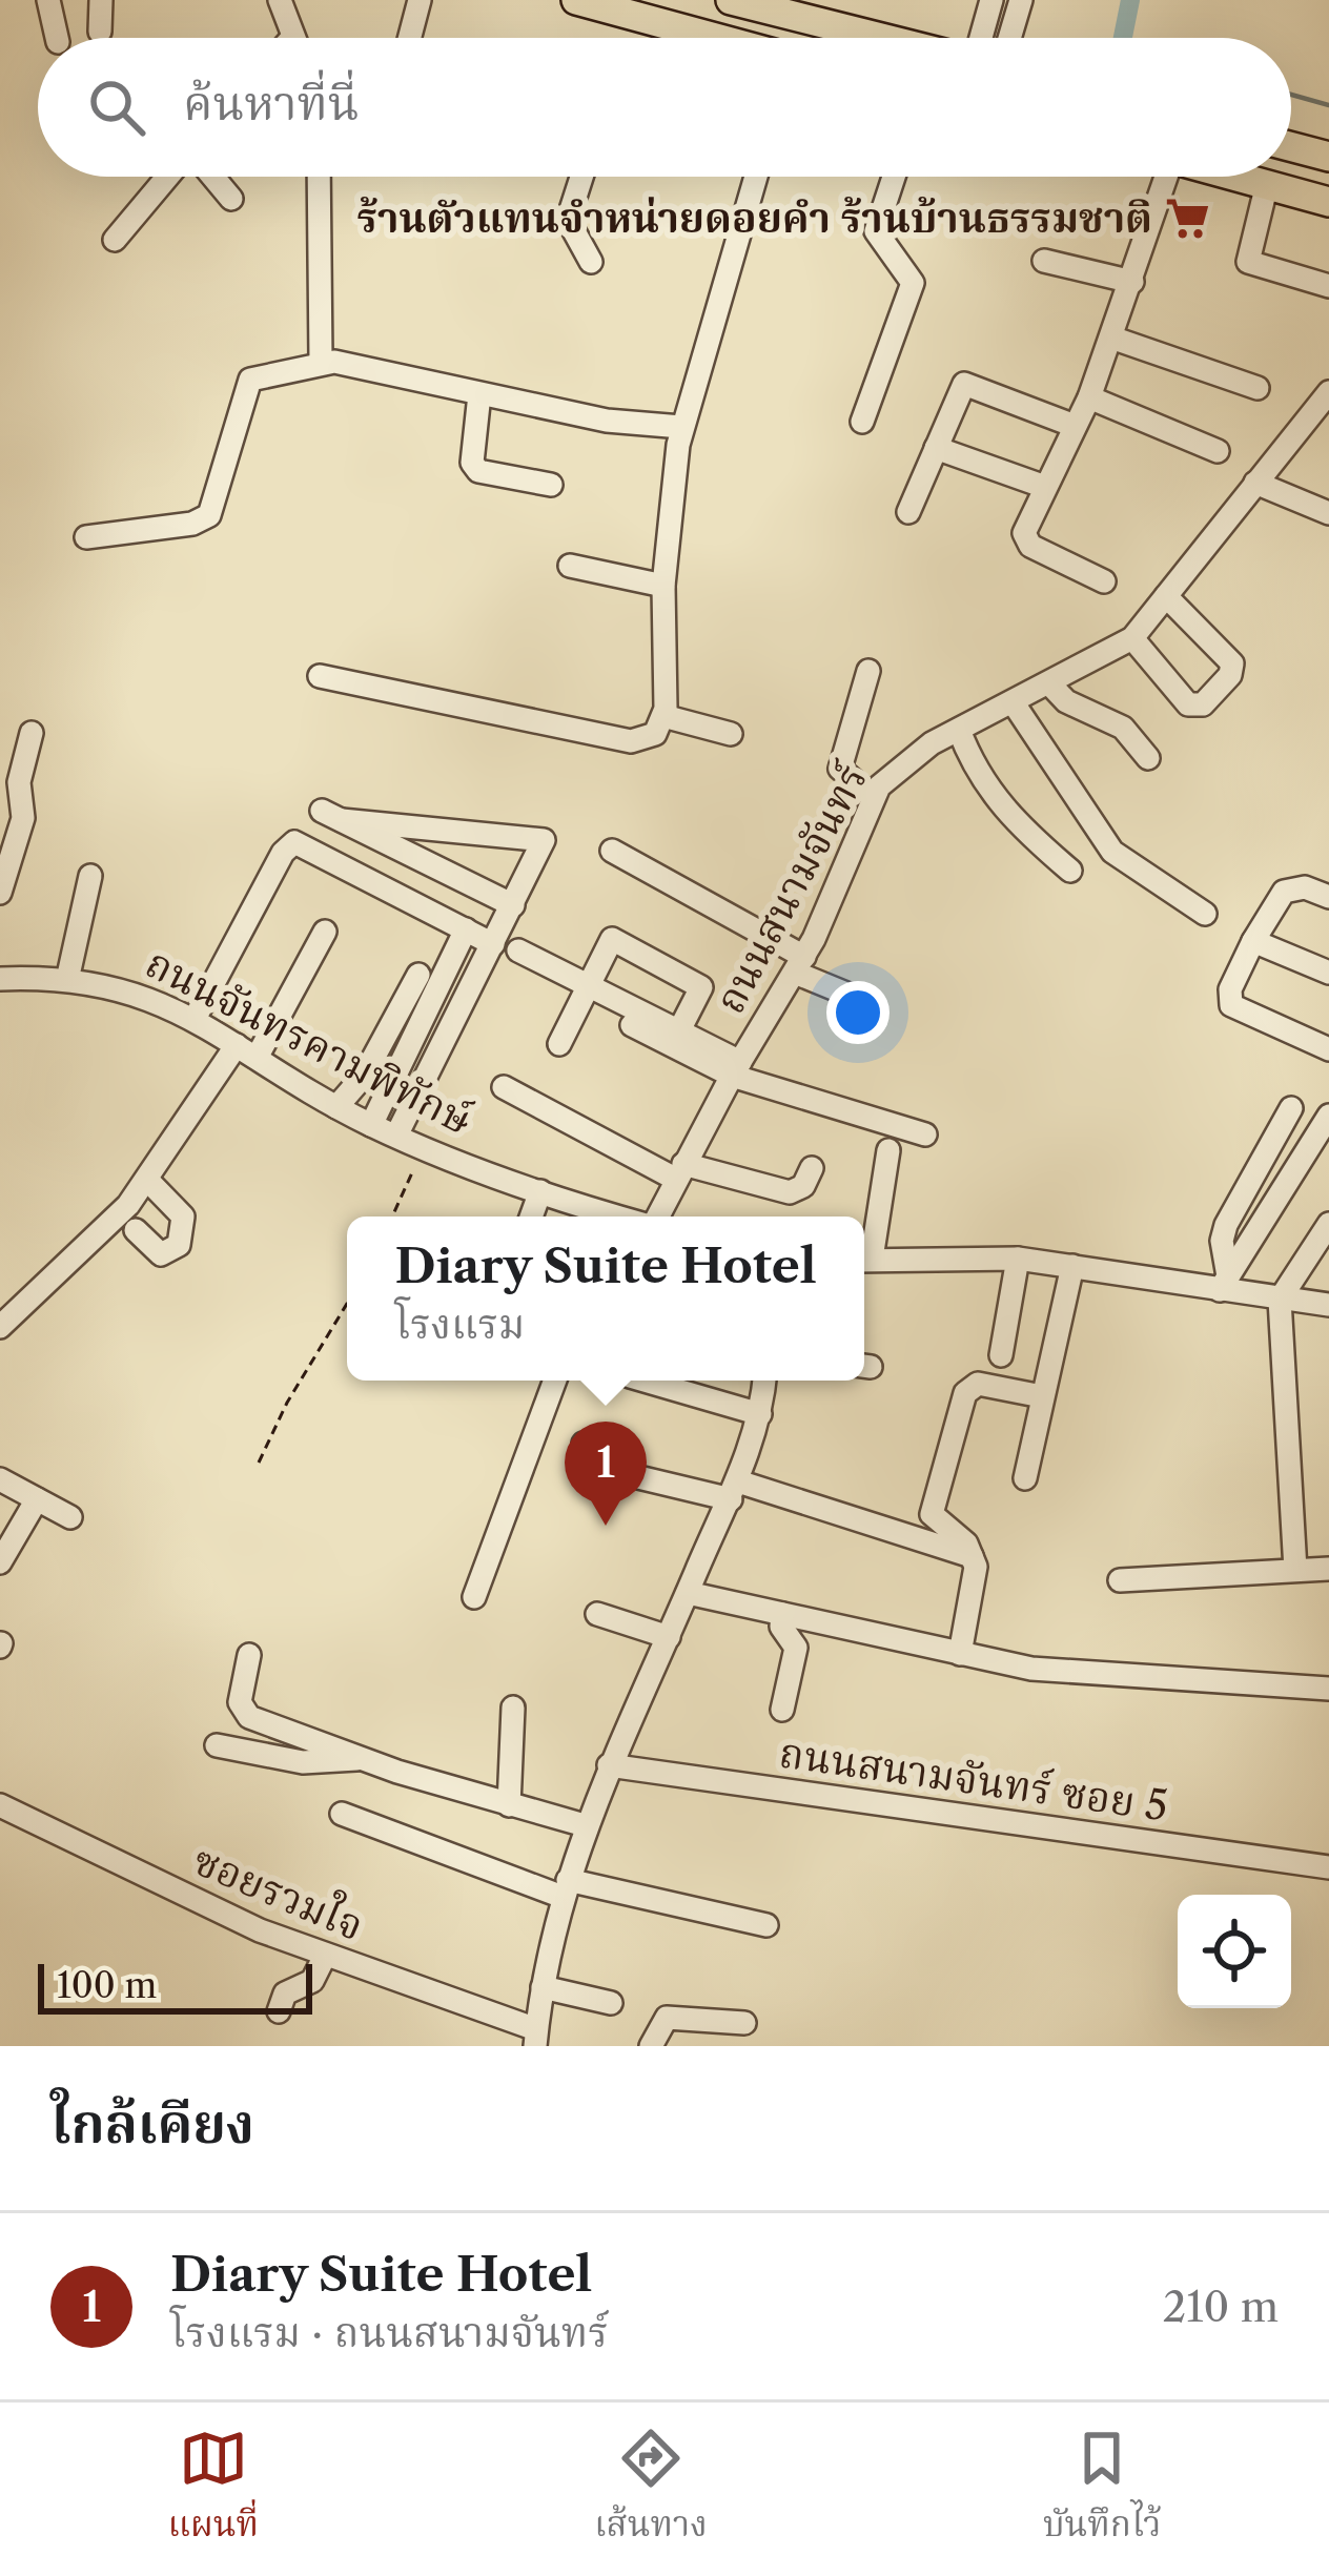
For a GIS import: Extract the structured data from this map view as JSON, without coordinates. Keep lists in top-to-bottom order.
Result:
{
  "streets": {
    "street": [
      "ถนนสนามจันทร์",
      "ถนนจันทรคามพิทักษ์",
      "ถนนสนามจันทร์ ซอย 5",
      "ซอยรวมใจ"
    ]
  },
  "places": {
    "supermarket": ["ร้านตัวแทนจำหน่ายดอยคำ ร้านบ้านธรรมชาติ"]
  },
  "scale_bar": "100 m",
  "page": {
    "search": "ค้นหาที่นี่",
    "popup": ["Diary Suite Hotel", "โรงแรม"],
    "pins": "1",
    "scale": "100 m",
    "heading": "ใกล้เคียง",
    "list": [
      {
        "mark": "1",
        "name": "Diary Suite Hotel",
        "note": "โรงแรม · ถนนสนามจันทร์",
        "value": "210 m"
      }
    ],
    "nav": ["แผนที่", "เส้นทาง", "บันทึกไว้"]
  }
}
